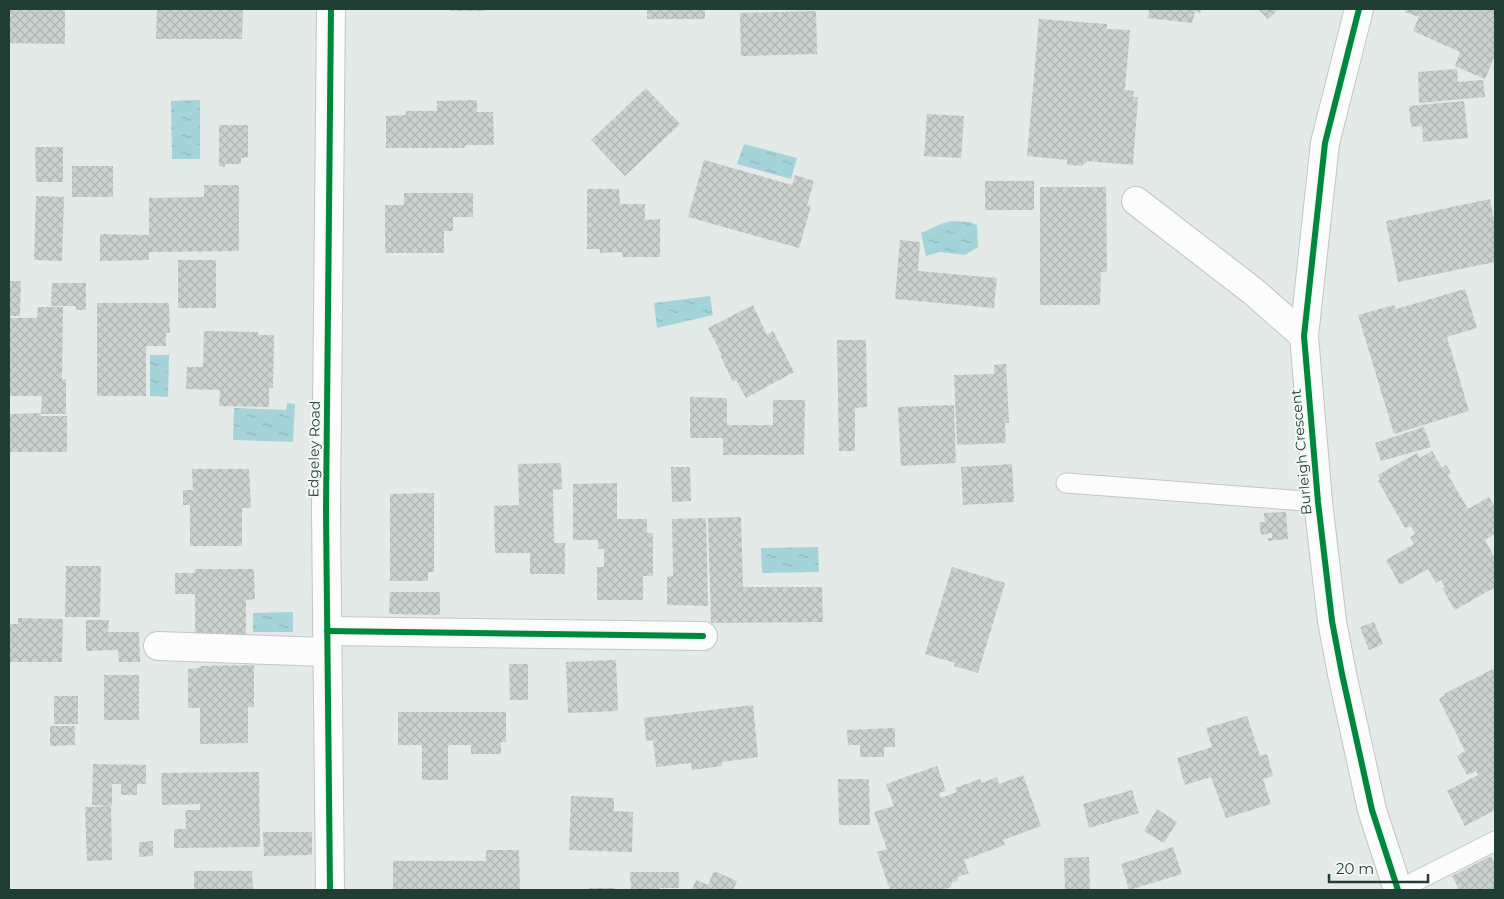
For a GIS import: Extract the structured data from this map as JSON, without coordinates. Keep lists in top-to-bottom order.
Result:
{
  "streets": {
    "street": ["Edgeley Road", "Burleigh Crescent"]
  },
  "scale_bar": "20 m"
}
